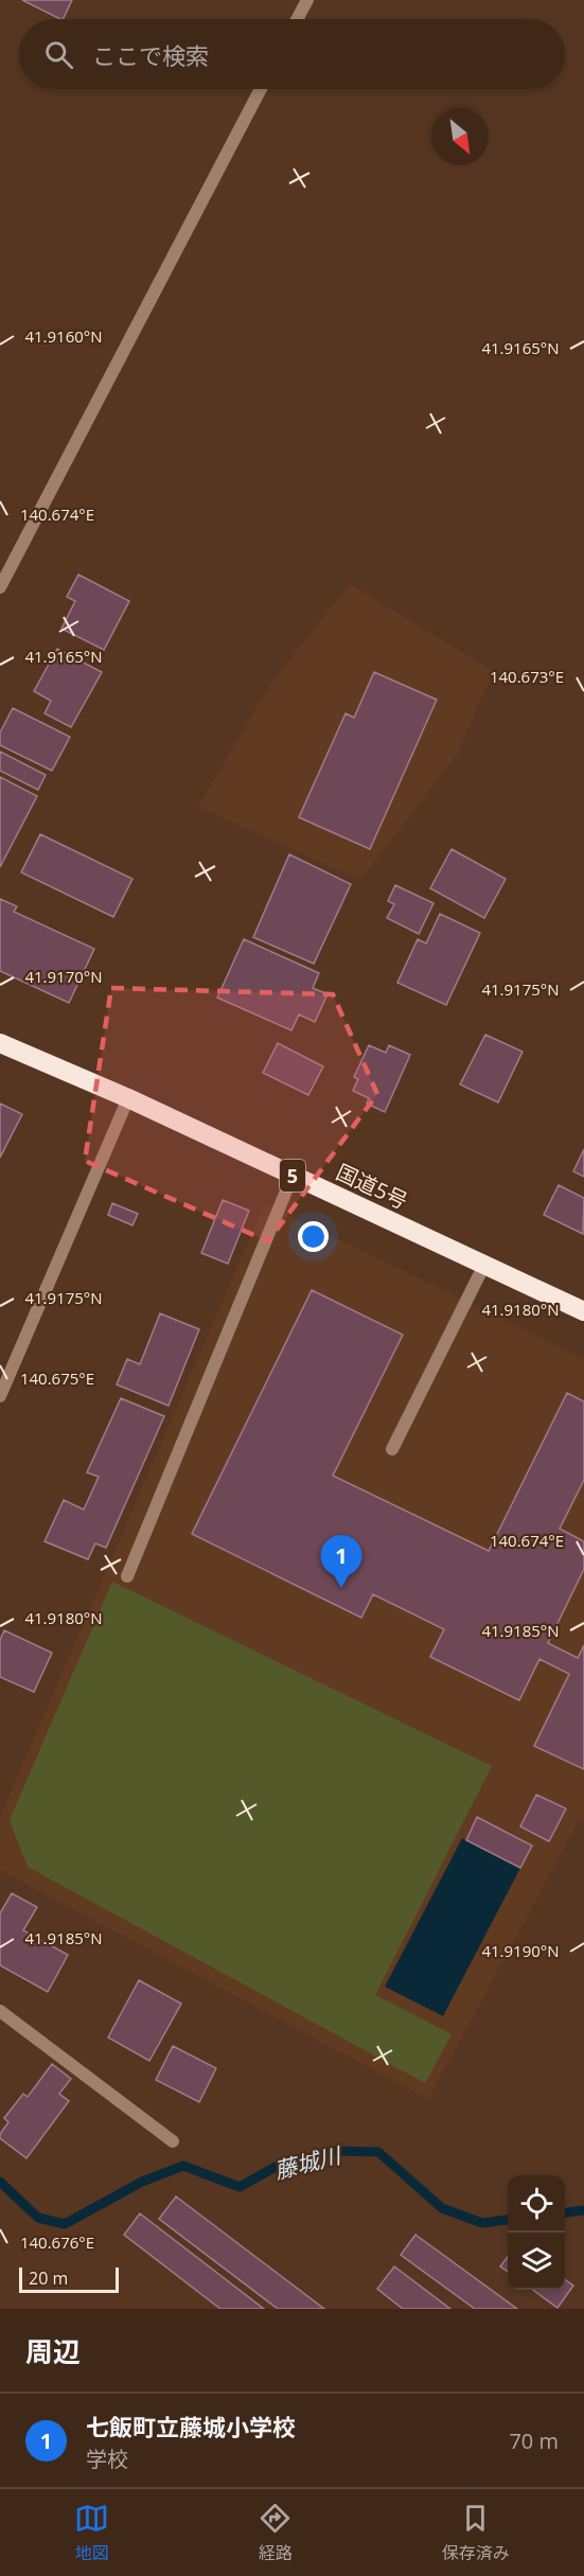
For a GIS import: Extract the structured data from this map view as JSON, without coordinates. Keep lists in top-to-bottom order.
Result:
{
  "streets": {
    "highway": ["5", "国道5号"]
  },
  "water": ["藤城川"],
  "scale_bar": "20 m",
  "north": "bottom right",
  "page": {
    "search": "ここで検索",
    "pins": "1",
    "scale": "20 m",
    "heading": "周辺",
    "list": [
      {
        "mark": "1",
        "name": "七飯町立藤城小学校",
        "note": "学校",
        "value": "70 m"
      }
    ],
    "nav": ["地図", "経路", "保存済み"]
  },
  "coordinates": [
    "41.9160°N",
    "41.9165°N",
    "140.674°E",
    "140.673°E",
    "41.9170°N",
    "41.9175°N",
    "41.9180°N",
    "140.675°E",
    "41.9185°N",
    "41.9190°N",
    "140.676°E"
  ]
}
